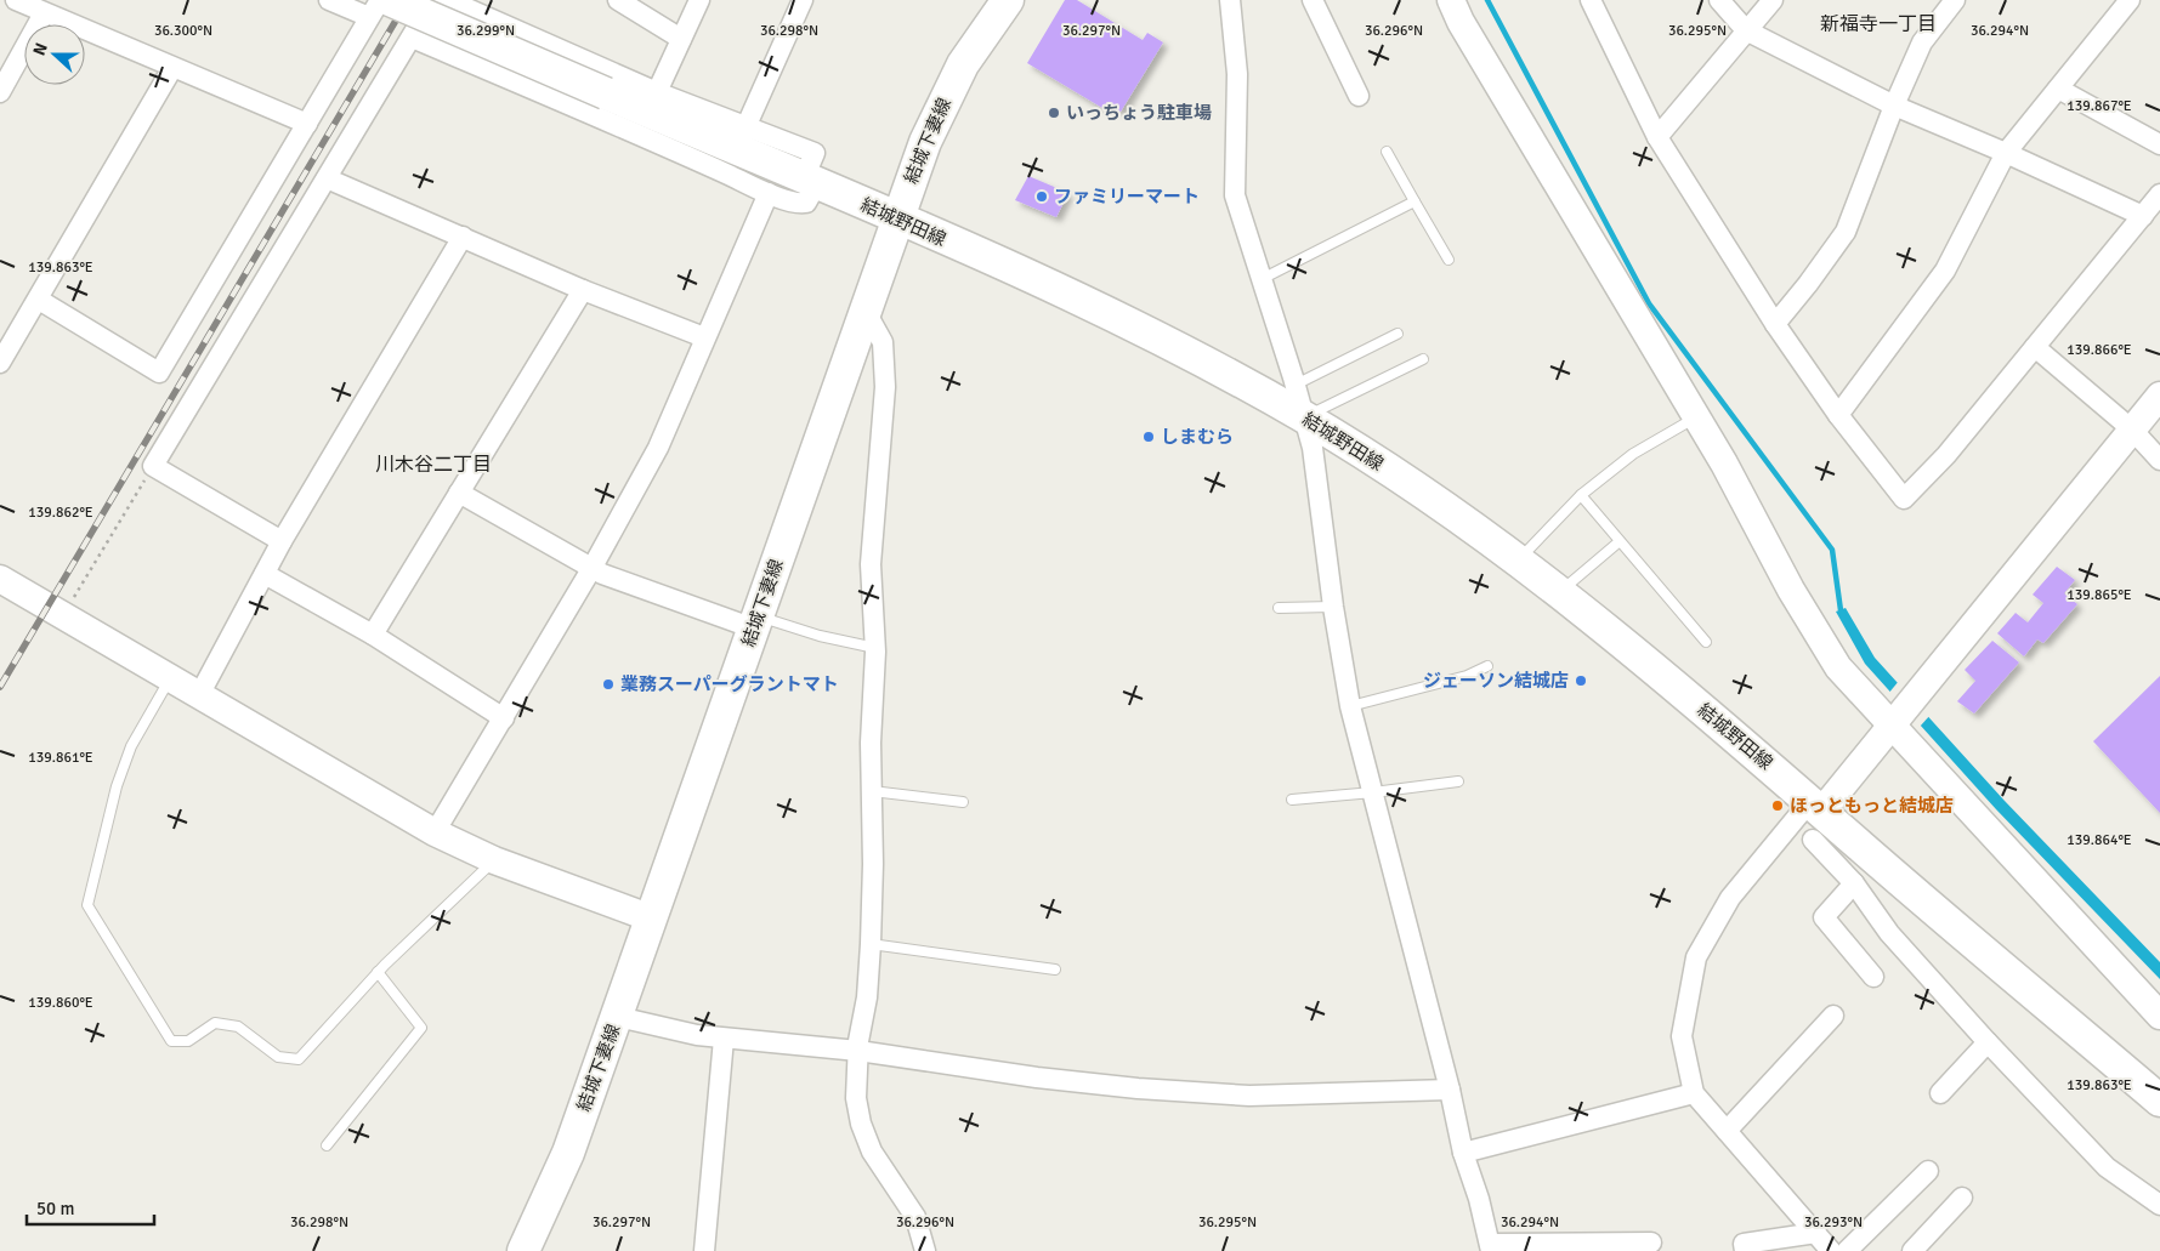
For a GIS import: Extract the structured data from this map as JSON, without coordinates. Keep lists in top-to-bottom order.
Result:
{
  "streets": {
    "main road": ["結城下妻線", "結城野田線"]
  },
  "crossings": [
    ["結城下妻線", "結城野田線"]
  ],
  "districts": ["新福寺一丁目", "川木谷二丁目"],
  "places": [
    "いっちょう駐車場",
    "ファミリーマート",
    "しまむら",
    "ジェーソン結城店",
    "業務スーパーグラントマト",
    "ほっともっと結城店"
  ],
  "scale_bar": "50 m",
  "north": "left",
  "coordinates": [
    "36.300°N",
    "36.299°N",
    "36.298°N",
    "36.297°N",
    "36.295°N",
    "36.294°N",
    "36.296°N",
    "139.867°E",
    "139.863°E",
    "139.866°E",
    "139.862°E",
    "139.865°E",
    "139.861°E",
    "139.864°E",
    "139.860°E",
    "36.293°N"
  ]
}
